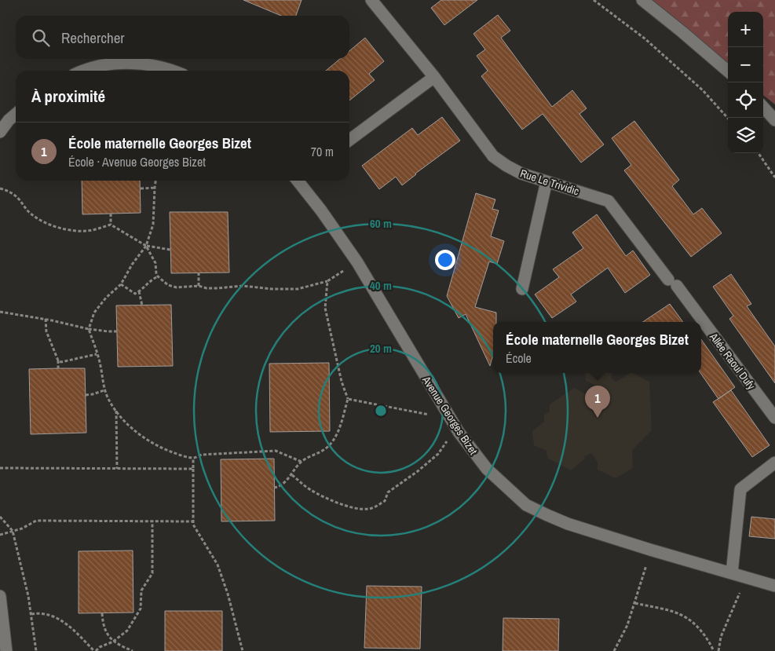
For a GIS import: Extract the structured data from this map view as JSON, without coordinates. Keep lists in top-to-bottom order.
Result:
{
  "streets": {
    "street": ["Rue Le Trividic", "Allée Raoul Dufy", "Avenue Georges Bizet"]
  },
  "crossings": [
    ["Rue Le Trividic", "Allée Raoul Dufy"]
  ],
  "page": {
    "map_buttons": ["+", "−"],
    "search": "Rechercher",
    "heading": "À proximité",
    "list": [
      {
        "mark": "1",
        "name": "École maternelle Georges Bizet",
        "note": "École · Avenue Georges Bizet",
        "value": "70 m"
      }
    ],
    "popup": ["École maternelle Georges Bizet", "École"],
    "pins": "1"
  },
  "rings": ["60 m", "40 m", "20 m"]
}
